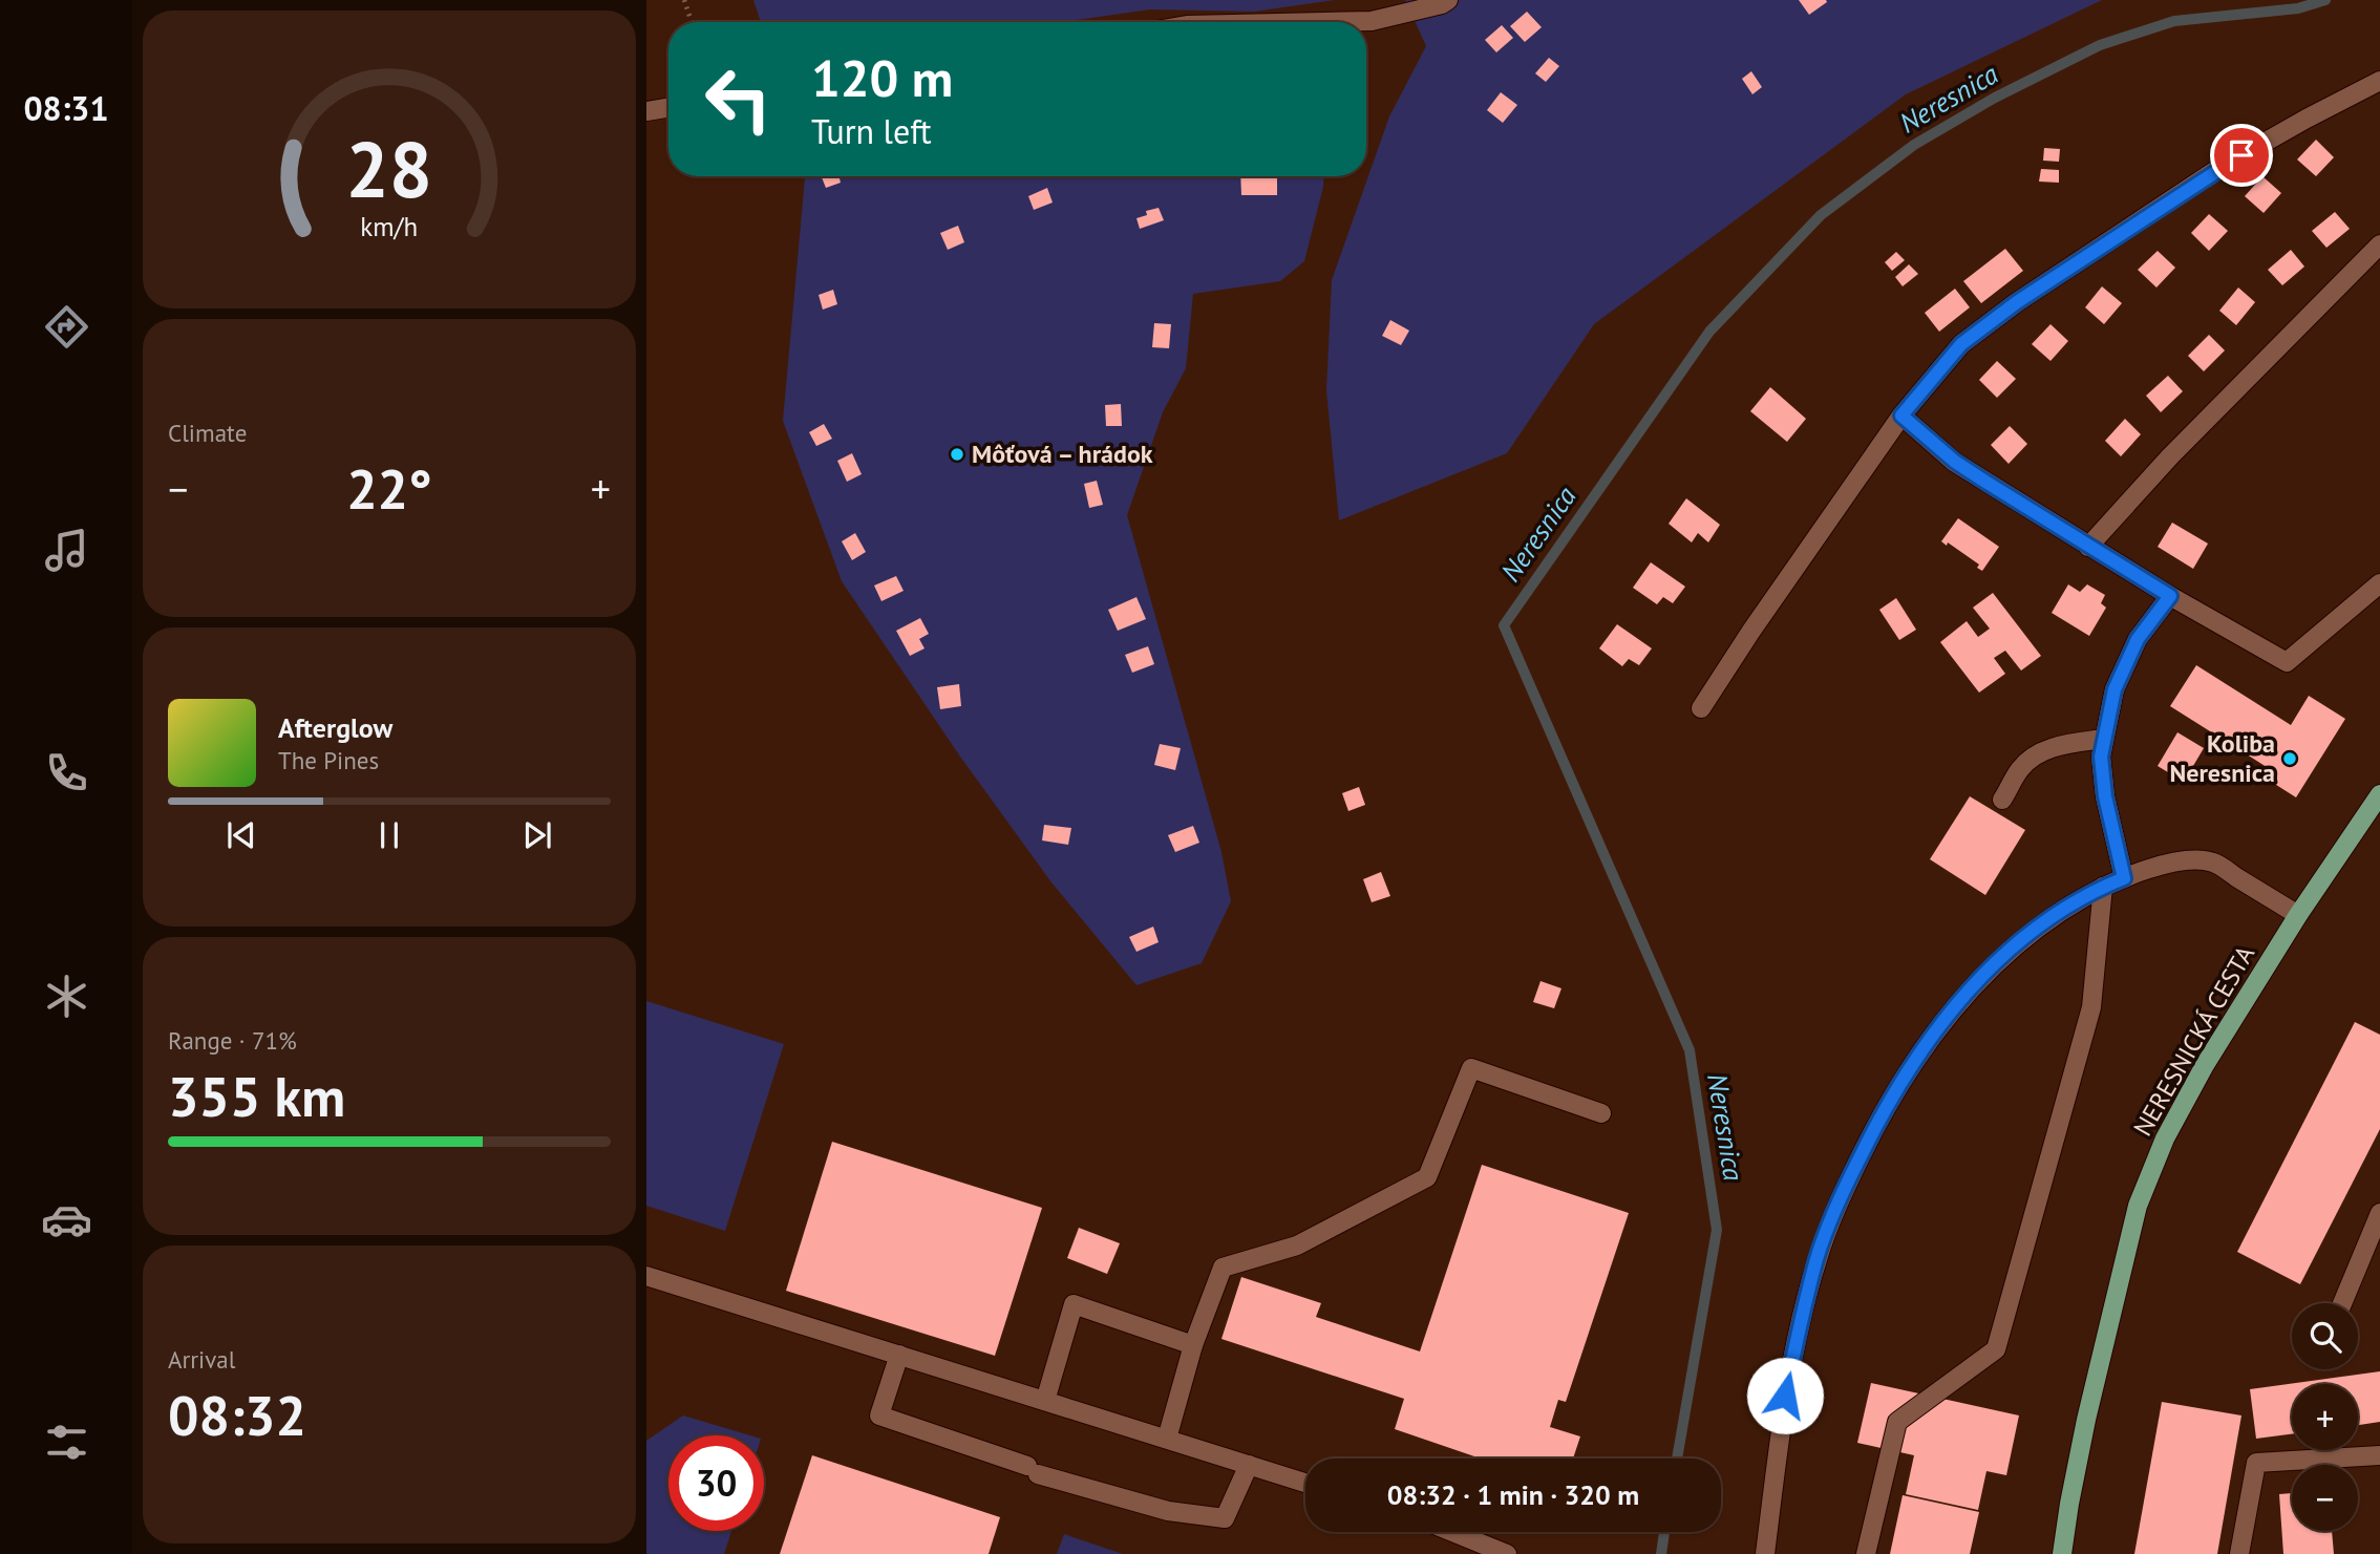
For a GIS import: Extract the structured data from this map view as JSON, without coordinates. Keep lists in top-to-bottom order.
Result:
{
  "streets": {
    "main road": ["NERESNICKÁ CESTA"]
  },
  "water": ["Neresnica"],
  "places": ["Môťová – hrádok", "Koliba Neresnica"],
  "page": {
    "tabs": "08:31",
    "turn": ["120 m", "Turn left"],
    "tile": [
      "Climate",
      ["Range · 71%", "355 km"],
      ["Arrival", "08:32"]
    ],
    "heat": ["−", "22°", "+"],
    "song": ["Afterglow", "The Pines"],
    "map_buttons": ["+", "−"],
    "limit": "30",
    "trip": "08:32 · 1 min · 320 m",
    "gauge": ["28", "km/h"]
  }
}
